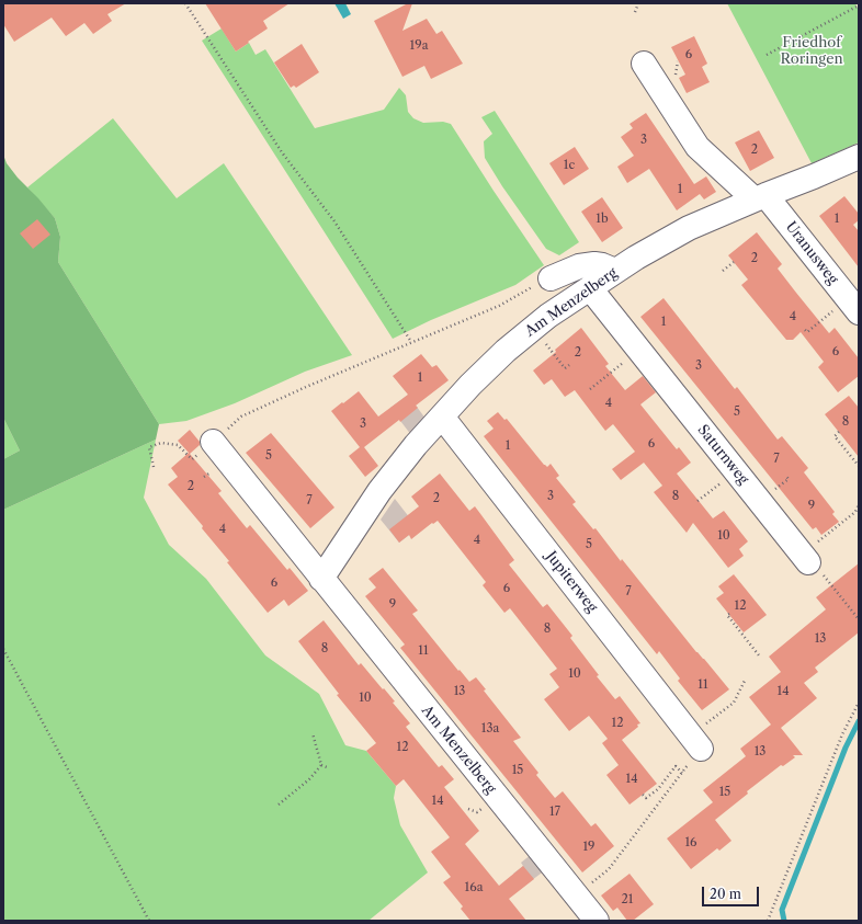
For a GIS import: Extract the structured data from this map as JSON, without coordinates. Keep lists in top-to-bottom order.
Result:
{
  "streets": {
    "street": [
      "Uranusweg",
      "Am Menzelberg",
      "Saturnweg",
      "Jupiterweg"
    ]
  },
  "crossings": [
    ["Uranusweg", "Am Menzelberg"],
    ["Am Menzelberg", "Saturnweg"],
    ["Am Menzelberg", "Jupiterweg"]
  ],
  "parks": ["Friedhof Roringen"],
  "house_numbers": [
    "19a",
    "6",
    "3",
    "2",
    "1c",
    "1",
    "1b",
    "1",
    "2",
    "4",
    "1",
    "6",
    "2",
    "3",
    "1",
    "4",
    "5",
    "8",
    "3",
    "6",
    "1",
    "5",
    "7",
    "2",
    "3",
    "8",
    "2",
    "7",
    "9",
    "4",
    "10",
    "4",
    "5",
    "6",
    "6",
    "7",
    "9",
    "12",
    "8",
    "13",
    "8",
    "11",
    "10",
    "11",
    "13",
    "14",
    "10",
    "12",
    "13a",
    "12",
    "13",
    "15",
    "14",
    "15",
    "14",
    "17",
    "16",
    "19",
    "16a",
    "21"
  ],
  "scale_bar": "20 m"
}
